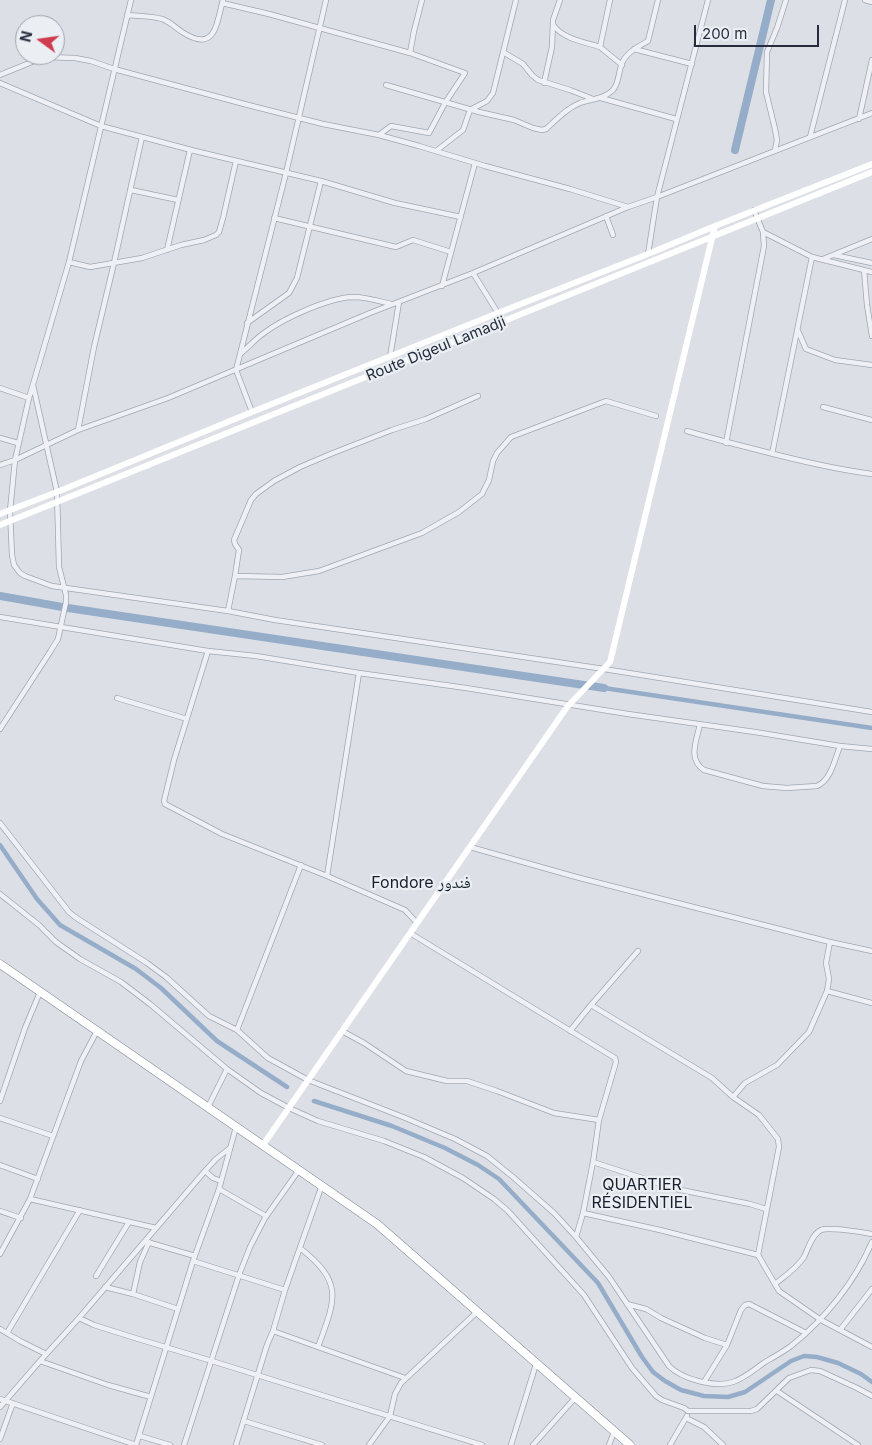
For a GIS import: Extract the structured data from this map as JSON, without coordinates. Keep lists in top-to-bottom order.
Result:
{
  "streets": {
    "main road": ["Route Digeul Lamadji"]
  },
  "districts": ["Fondore فندور", "QUARTIER RÉSIDENTIEL"],
  "scale_bar": "200 m",
  "north": "left"
}
